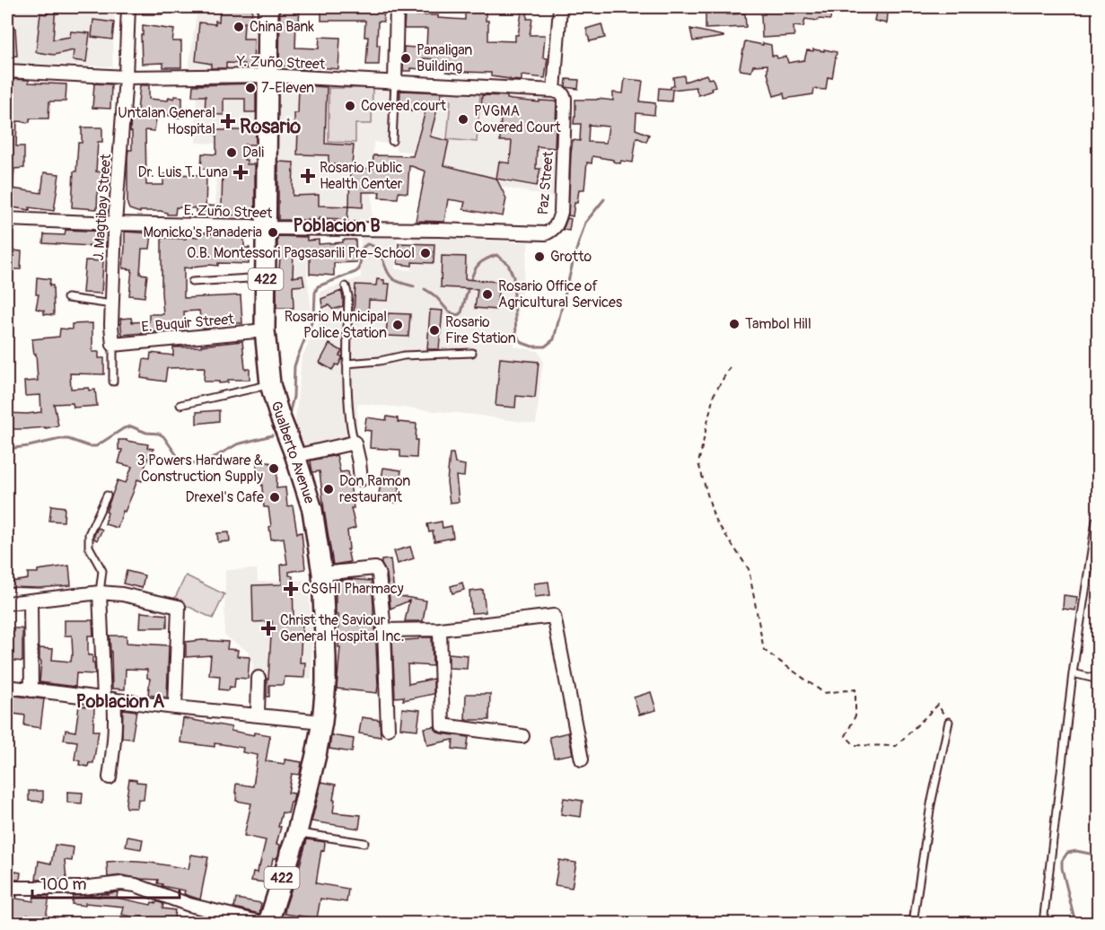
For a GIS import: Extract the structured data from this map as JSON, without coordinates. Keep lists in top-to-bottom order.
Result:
{
  "streets": {
    "main road": ["422", "Gualberto Avenue"],
    "street": [
      "Y. Zuño Street",
      "Paz Street",
      "J. Magtibay Street",
      "E. Zuño Street",
      "E. Buquir Street"
    ]
  },
  "crossings": [
    ["Y. Zuño Street", "Paz Street"],
    ["Y. Zuño Street", "J. Magtibay Street"],
    ["Y. Zuño Street", "Gualberto Avenue"],
    ["Paz Street", "E. Zuño Street"],
    ["J. Magtibay Street", "E. Zuño Street"],
    ["J. Magtibay Street", "E. Buquir Street"],
    ["E. Zuño Street", "Gualberto Avenue"],
    ["E. Buquir Street", "Gualberto Avenue"]
  ],
  "districts": ["Rosario", "Poblacion B", "Poblacion A"],
  "places": {
    "other": [
      "China Bank",
      "Panaligan Building",
      "7-Eleven",
      "Covered court",
      "PVGMA Covered Court",
      "Dali",
      "Monicko's Panaderia",
      "O.B. Montessori Pagsasarili Pre-School",
      "Grotto",
      "Rosario Office of Agricultural Services",
      "Tambol Hill",
      "Rosario Municipal Police Station",
      "Rosario Fire Station",
      "3 Powers Hardware & Construction Supply",
      "Don Ramon restaurant",
      "Drexel's Cafe"
    ],
    "health": [
      "Untalan General Hospital",
      "Dr. Luis T. Luna",
      "Rosario Public Health Center",
      "CSGHI Pharmacy",
      "Christ the Saviour General Hospital Inc."
    ]
  },
  "scale_bar": "100 m"
}
